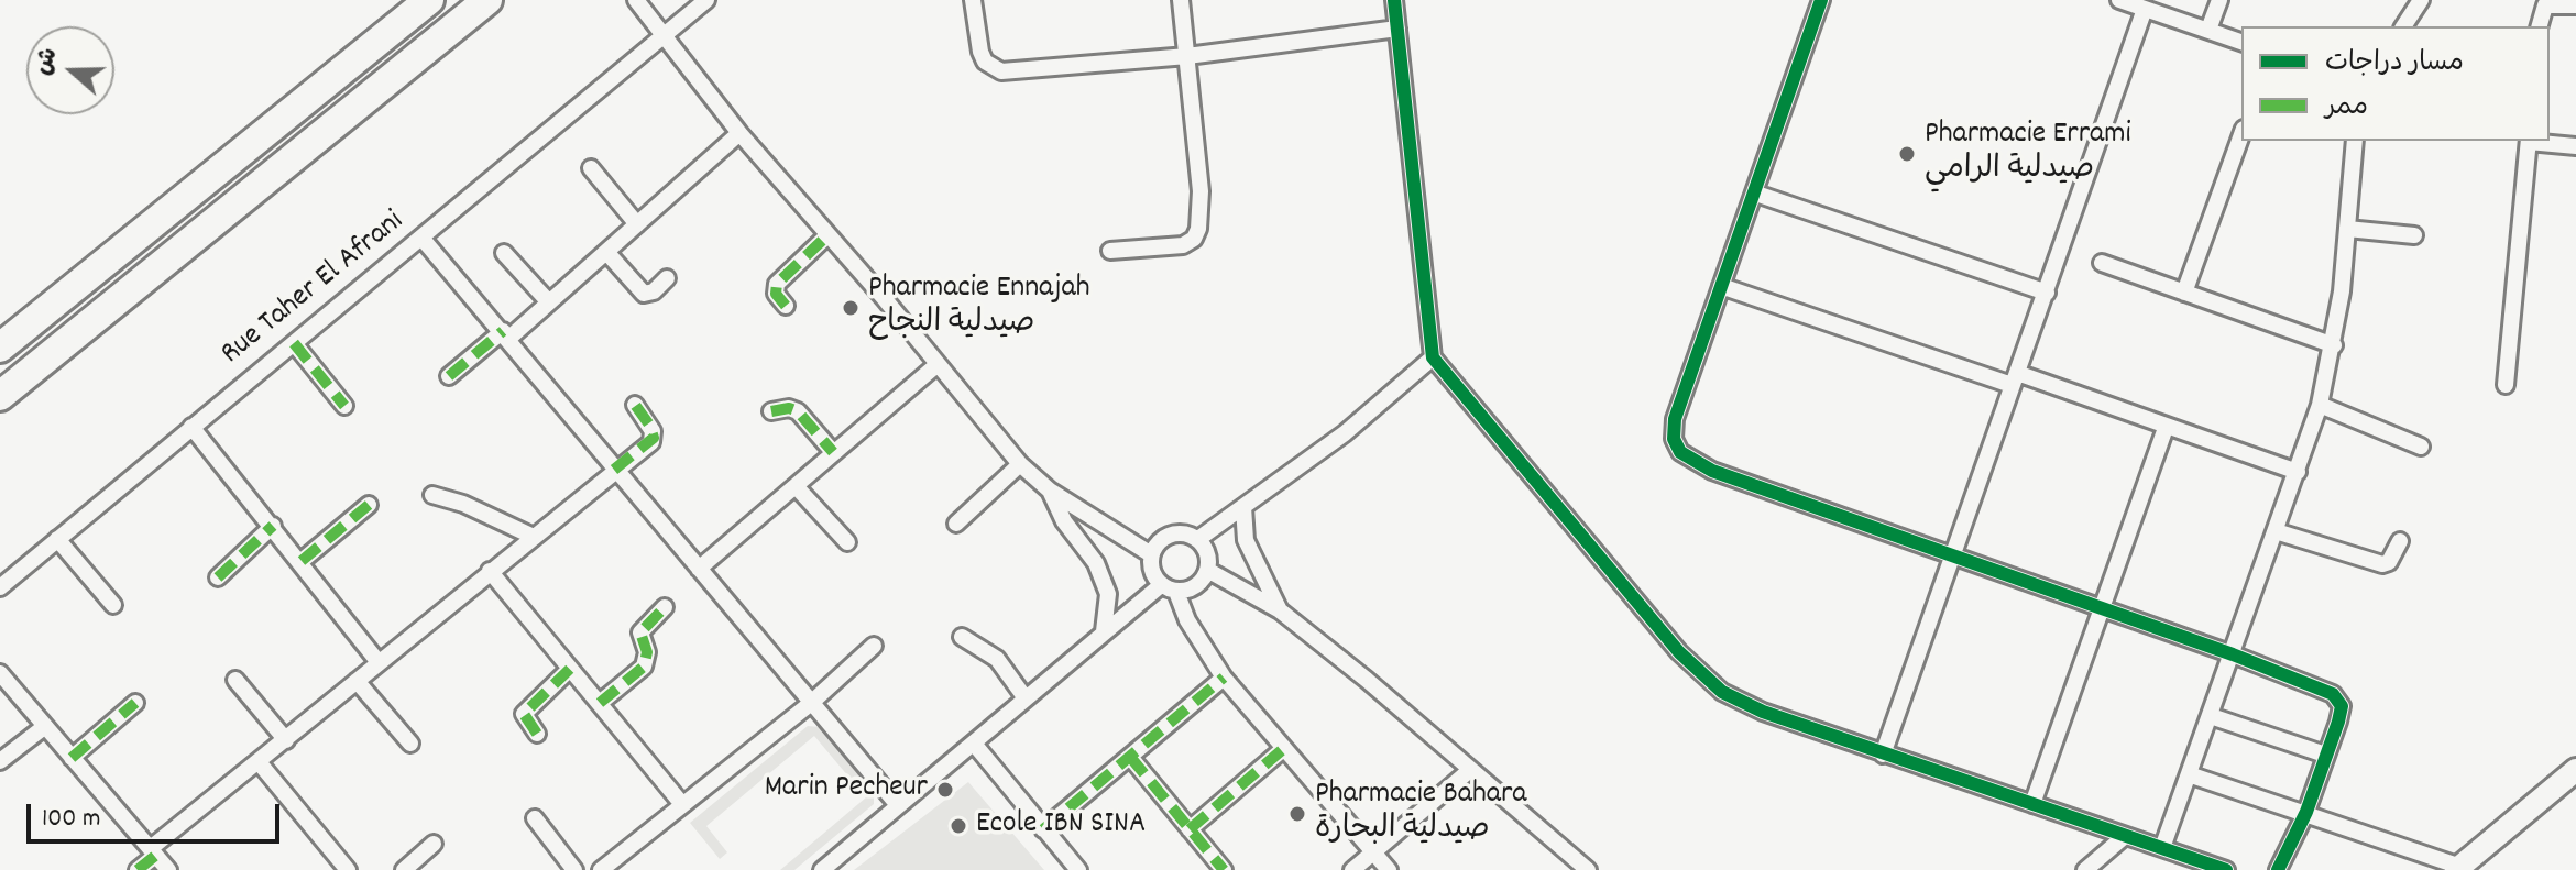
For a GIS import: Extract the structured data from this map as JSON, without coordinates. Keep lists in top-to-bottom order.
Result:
{
  "streets": {
    "street": ["Rue Taher El Afrani"]
  },
  "places": [
    "Pharmacie Errami صيدلية الرامي",
    "Pharmacie Ennajah صيدلية النجاح",
    "Marin Pecheur",
    "Pharmacie Bahara صيدلية البحارة",
    "Ecole IBN SINA"
  ],
  "legend": ["مسار دراجات", "ممر"],
  "scale_bar": "100 m",
  "north": "left"
}
